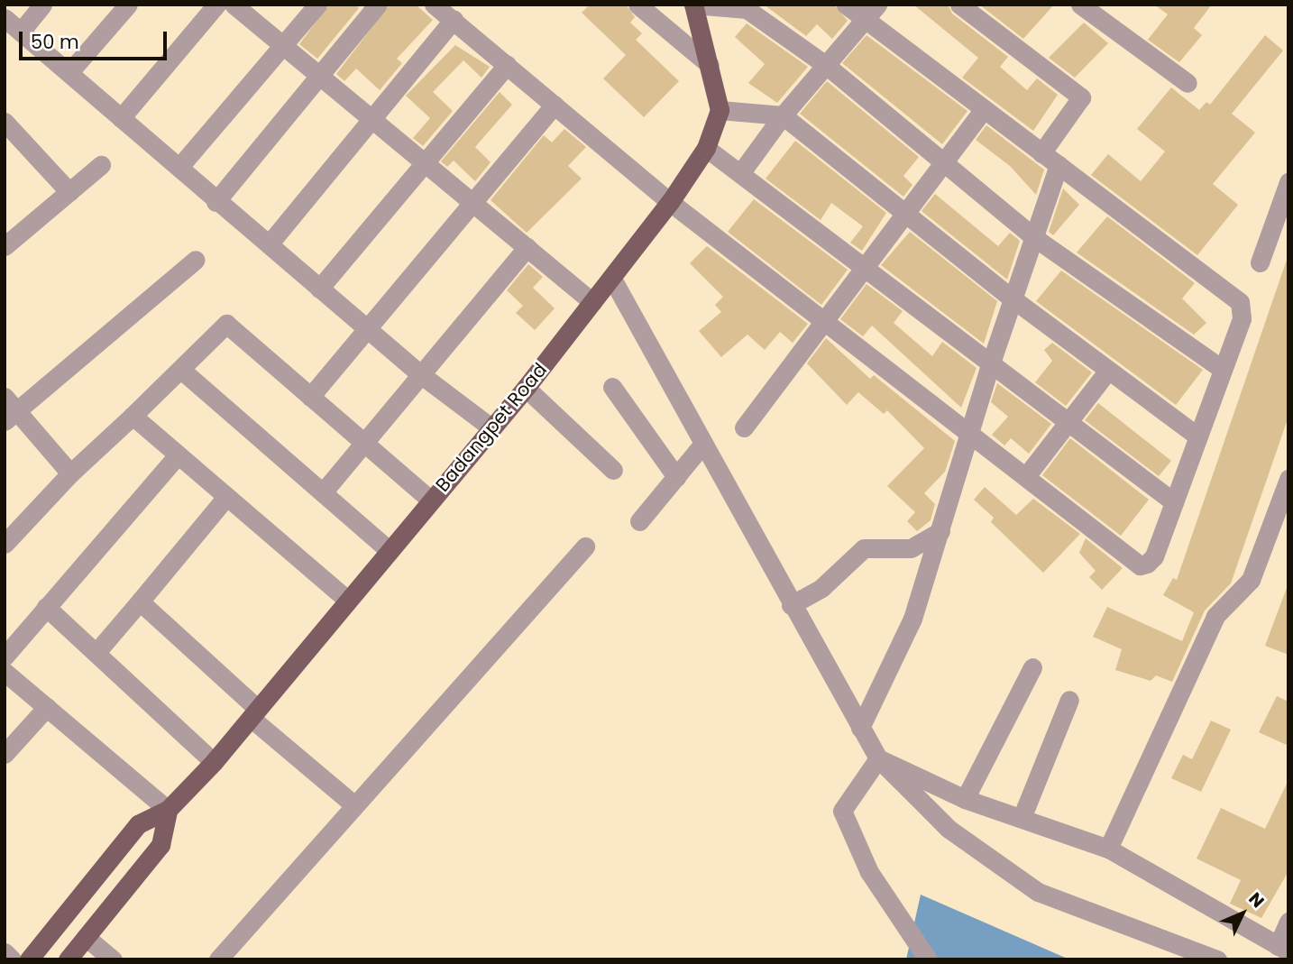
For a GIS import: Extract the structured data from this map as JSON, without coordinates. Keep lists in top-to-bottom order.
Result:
{
  "streets": {
    "main road": ["Badangpet Road"]
  },
  "scale_bar": "50 m",
  "north": "top right"
}
